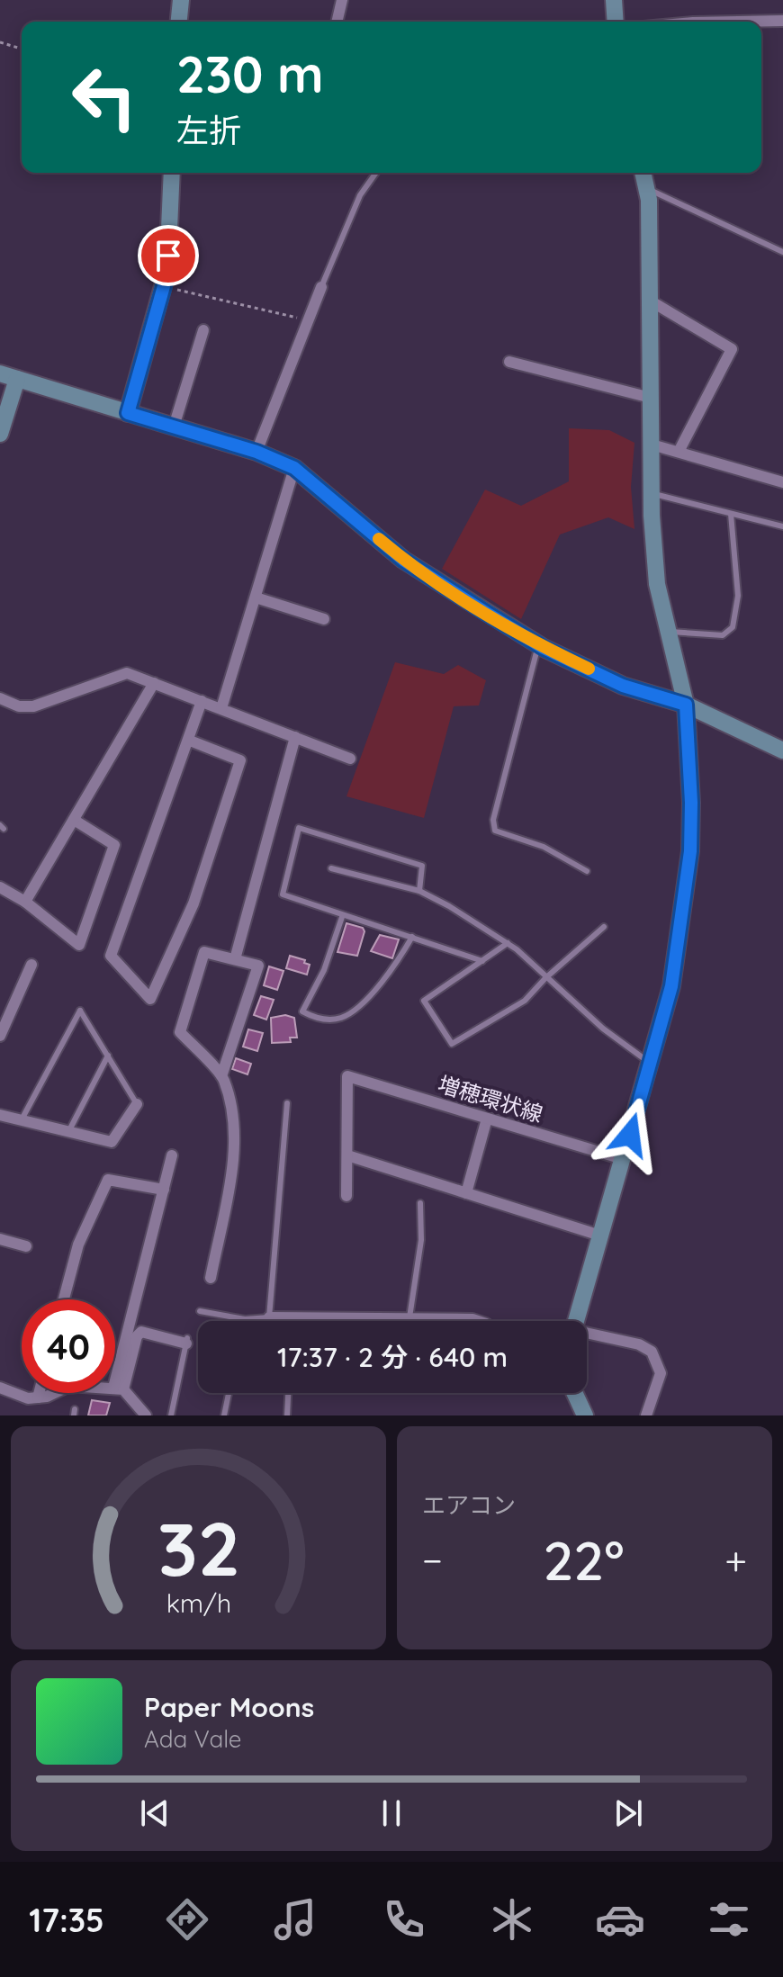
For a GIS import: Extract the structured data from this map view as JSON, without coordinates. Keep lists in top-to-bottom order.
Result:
{
  "streets": {
    "street": ["増穂環状線"]
  },
  "page": {
    "turn": ["230 m", "左折"],
    "limit": "40",
    "trip": "17:37 · 2 分 · 640 m",
    "tile": "エアコン",
    "heat": ["−", "22°", "+"],
    "song": ["Paper Moons", "Ada Vale"],
    "tabs": "17:35",
    "gauge": ["32", "km/h"]
  }
}
